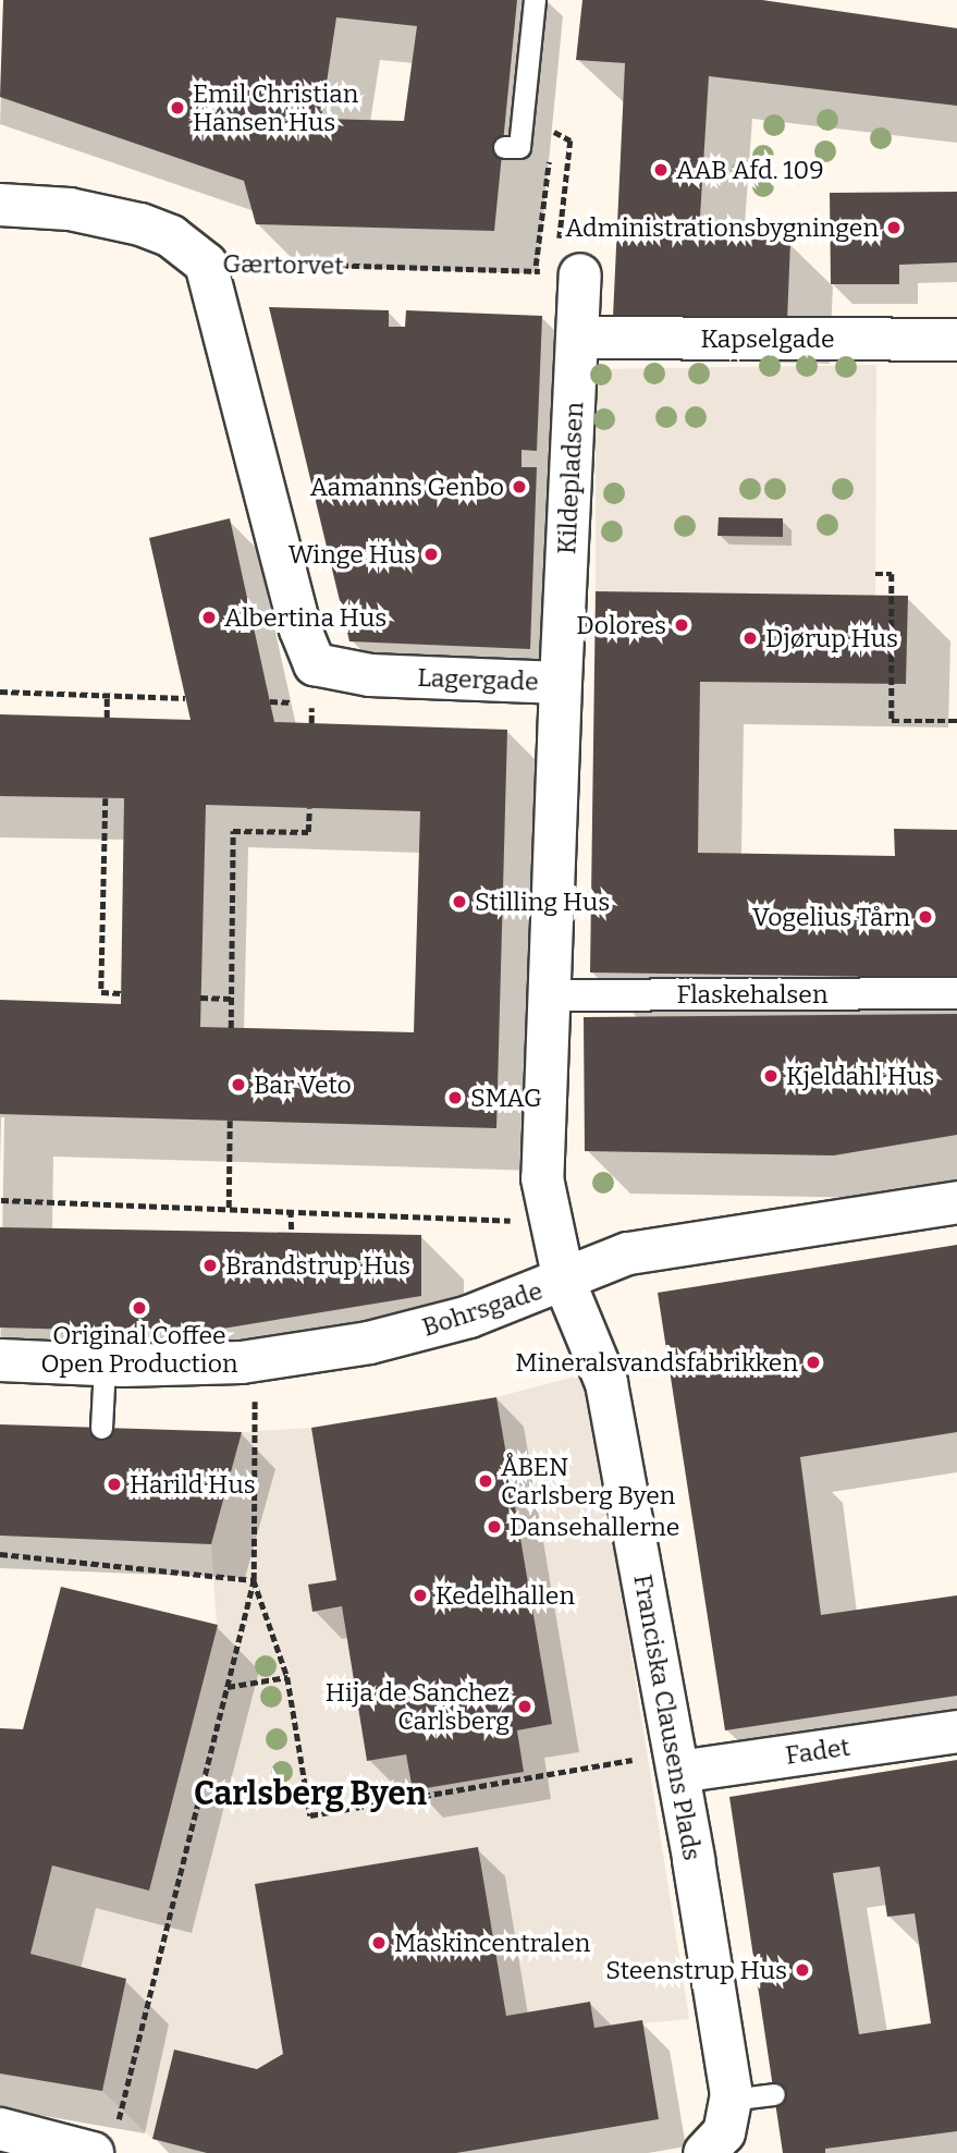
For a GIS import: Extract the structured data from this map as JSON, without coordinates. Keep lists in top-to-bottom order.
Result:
{
  "streets": {
    "street": [
      "Gærtorvet",
      "Kapselgade",
      "Kildepladsen",
      "Lagergade",
      "Flaskehalsen",
      "Bohrsgade",
      "Franciska Clausens Plads",
      "Fadet"
    ]
  },
  "crossings": [
    ["Gærtorvet", "Kildepladsen"],
    ["Gærtorvet", "Lagergade"],
    ["Kapselgade", "Kildepladsen"],
    ["Kildepladsen", "Lagergade"],
    ["Lagergade", "Flaskehalsen"],
    ["Lagergade", "Franciska Clausens Plads"],
    ["Bohrsgade", "Franciska Clausens Plads"],
    ["Franciska Clausens Plads", "Fadet"]
  ],
  "districts": ["Carlsberg Byen"],
  "places": [
    "Emil Christian Hansen Hus",
    "AAB Afd. 109",
    "Administrationsbygningen",
    "Aamanns Genbo",
    "Winge Hus",
    "Albertina Hus",
    "Dolores",
    "Djørup Hus",
    "Stilling Hus",
    "Vogelius Tårn",
    "Kjeldahl Hus",
    "Bar Veto",
    "SMAG",
    "Brandstrup Hus",
    "Original Coffee Open Production",
    "Mineralsvandsfabrikken",
    "ÅBEN Carlsberg Byen",
    "Harild Hus",
    "Dansehallerne",
    "Kedelhallen",
    "Hija de Sanchez Carlsberg",
    "Maskincentralen",
    "Steenstrup Hus"
  ]
}
